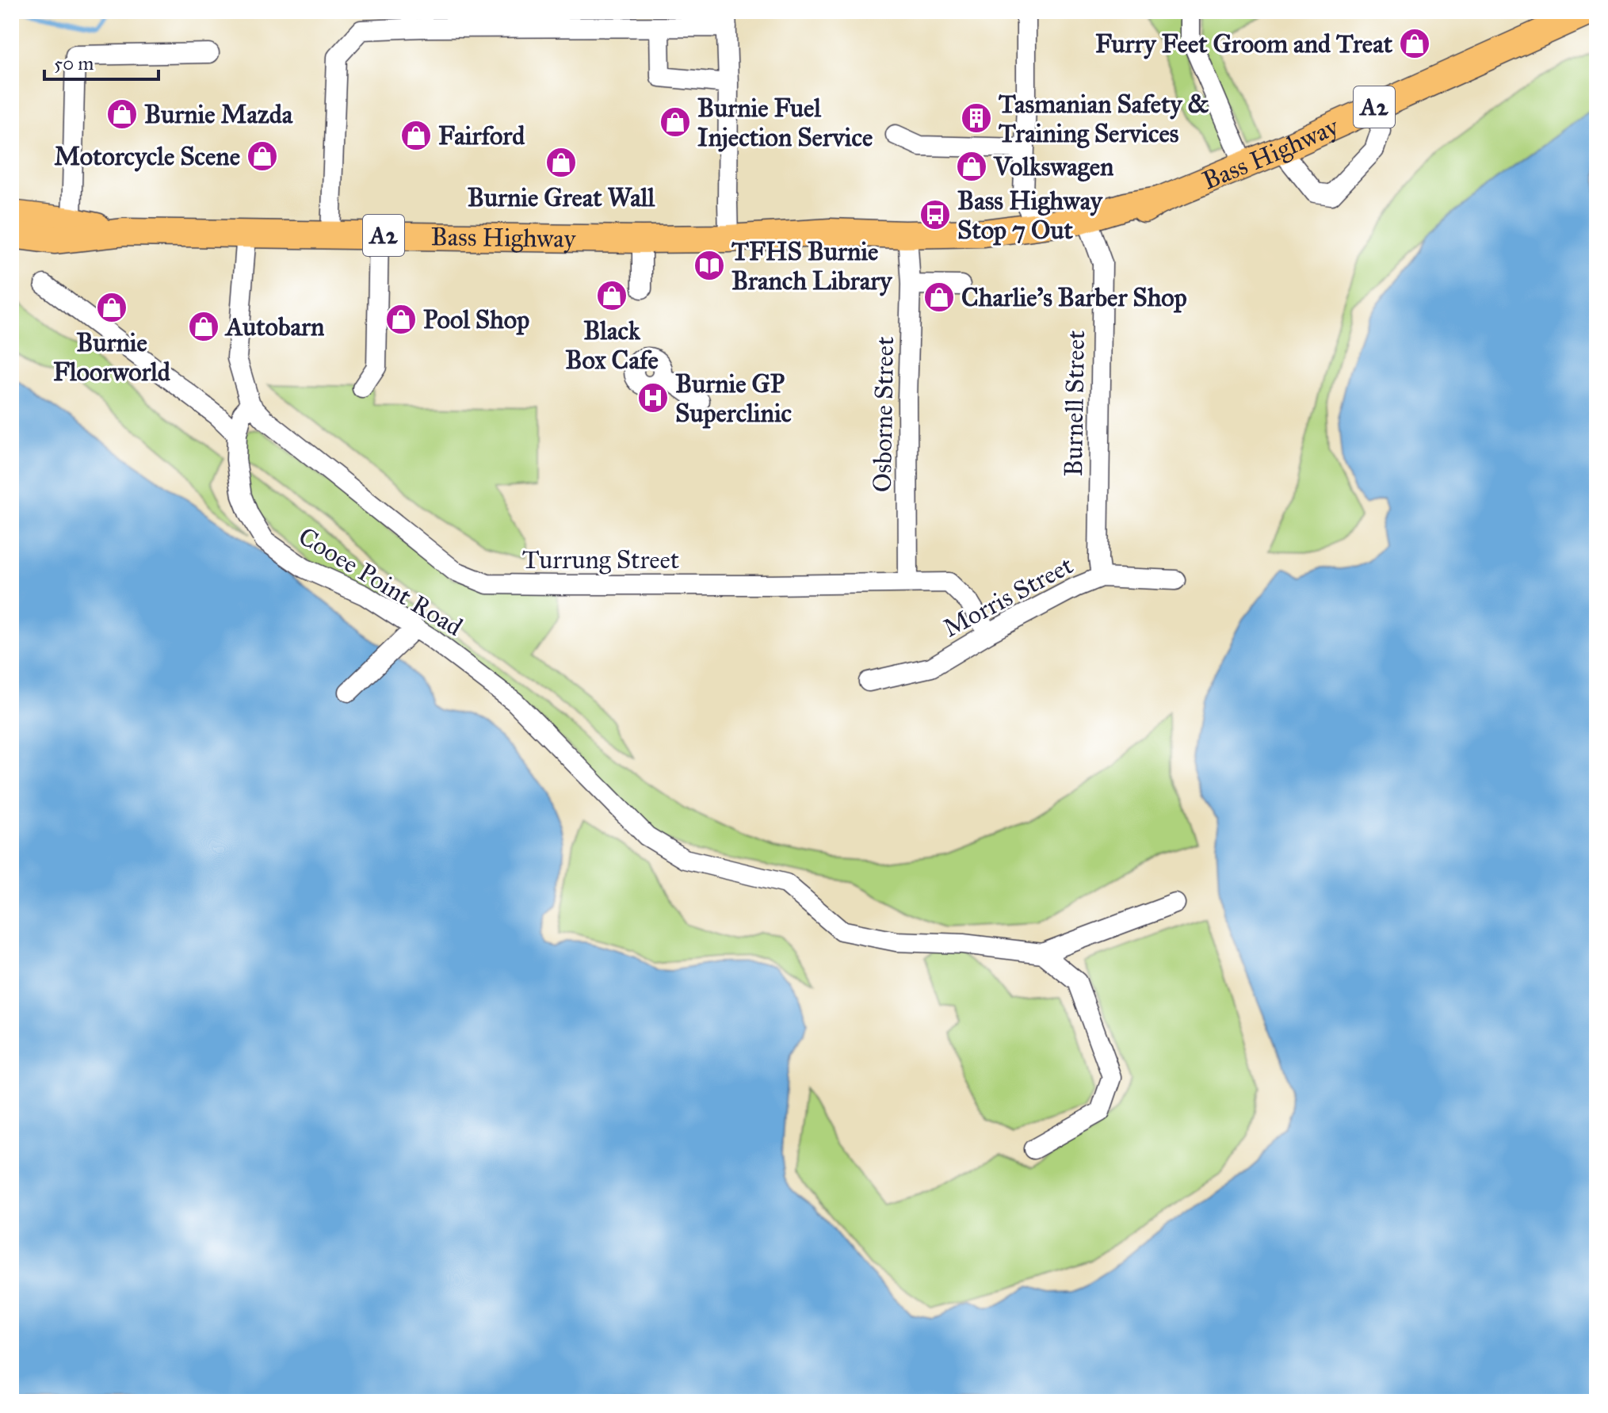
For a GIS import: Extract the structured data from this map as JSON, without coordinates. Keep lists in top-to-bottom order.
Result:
{
  "streets": {
    "highway": ["A2", "Bass Highway"],
    "street": [
      "Burnell Street",
      "Osborne Street",
      "Turrung Street",
      "Cooee Point Road",
      "Morris Street"
    ]
  },
  "crossings": [
    ["Bass Highway", "Burnell Street"],
    ["Bass Highway", "Osborne Street"],
    ["Burnell Street", "Morris Street"],
    ["Osborne Street", "Turrung Street"],
    ["Turrung Street", "Cooee Point Road"],
    ["Turrung Street", "Morris Street"]
  ],
  "places": {
    "shop": [
      "Furry Feet Groom and Treat",
      "Burnie Mazda",
      "Burnie Fuel Injection Service",
      "Fairford",
      "Motorcycle Scene",
      "Burnie Great Wall",
      "Volkswagen",
      "Black Box Cafe",
      "Charlie's Barber Shop",
      "Burnie Floorworld",
      "Pool Shop",
      "Autobarn"
    ],
    "building": ["Tasmanian Safety & Training Services"],
    "bus stop": ["Bass Highway Stop 7 Out"],
    "library": ["TFHS Burnie Branch Library"],
    "hospital": ["Burnie GP Superclinic"]
  },
  "scale_bar": "50 m"
}
